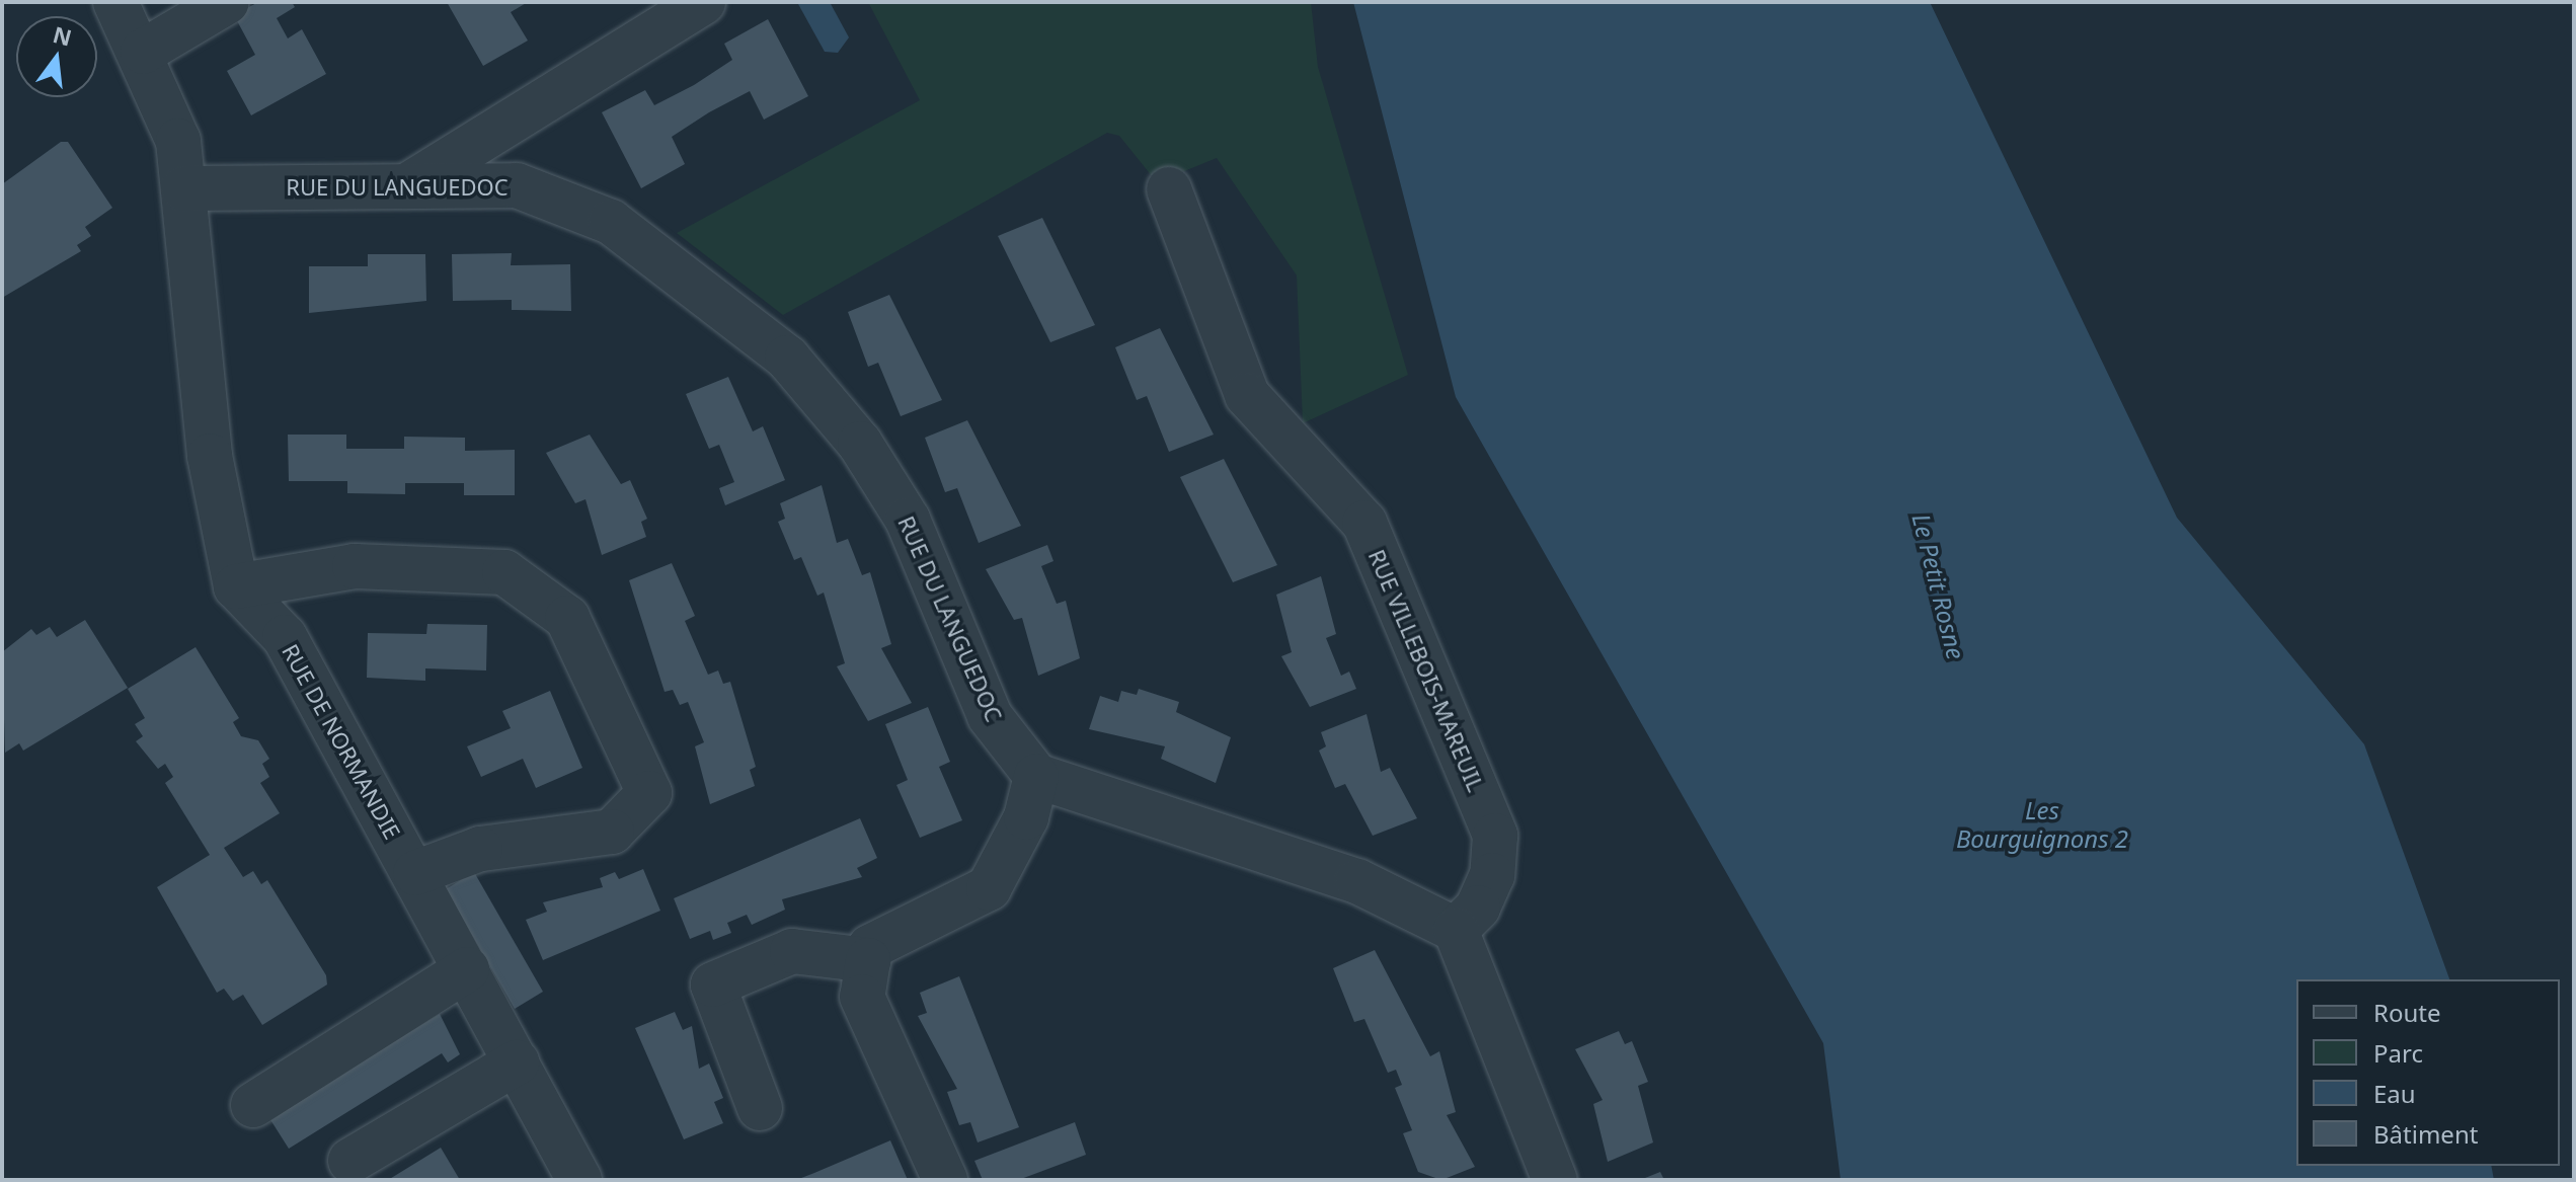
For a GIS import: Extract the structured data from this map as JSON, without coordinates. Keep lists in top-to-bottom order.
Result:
{
  "streets": {
    "street": ["RUE DU LANGUEDOC", "RUE VILLEBOIS-MAREUIL", "RUE DE NORMANDIE"]
  },
  "water": ["Le Petit Rosne", "Les Bourguignons 2"],
  "legend": [
    "Route",
    "Parc",
    "Eau",
    "Bâtiment"
  ],
  "north": "top"
}
